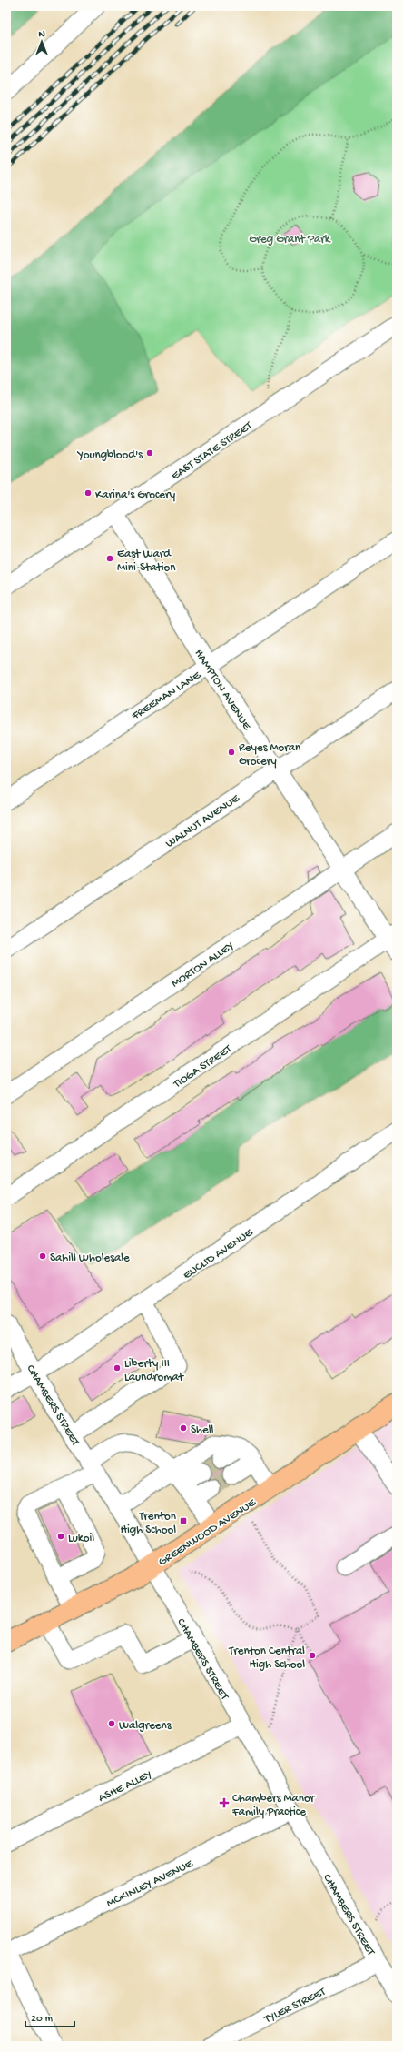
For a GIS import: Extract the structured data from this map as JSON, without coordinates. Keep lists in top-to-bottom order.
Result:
{
  "streets": {
    "main road": ["GREENWOOD AVENUE"],
    "street": [
      "EAST STATE STREET",
      "HAMPTON AVENUE",
      "FREEMAN LANE",
      "WALNUT AVENUE",
      "MORTON ALLEY",
      "TIOGA STREET",
      "EUCLID AVENUE",
      "CHAMBERS STREET",
      "ASHE ALLEY",
      "MCKINLEY AVENUE",
      "TYLER STREET"
    ]
  },
  "crossings": [
    ["EAST STATE STREET", "HAMPTON AVENUE"],
    ["HAMPTON AVENUE", "FREEMAN LANE"],
    ["HAMPTON AVENUE", "WALNUT AVENUE"],
    ["HAMPTON AVENUE", "MORTON ALLEY"],
    ["HAMPTON AVENUE", "TIOGA STREET"],
    ["EUCLID AVENUE", "CHAMBERS STREET"],
    ["CHAMBERS STREET", "GREENWOOD AVENUE"],
    ["CHAMBERS STREET", "ASHE ALLEY"],
    ["CHAMBERS STREET", "MCKINLEY AVENUE"],
    ["CHAMBERS STREET", "TYLER STREET"]
  ],
  "parks": ["Greg Grant Park"],
  "places": {
    "other": [
      "Youngblood's",
      "Karina's Grocery",
      "East Ward Mini-Station",
      "Reyes Moran Grocery",
      "Sahill Wholesale",
      "Liberty III Laundromat",
      "Shell",
      "Lukoil",
      "Trenton Central High School",
      "Walgreens"
    ],
    "transit": ["Trenton High School"],
    "health": ["Chambers Manor Family Practice"]
  },
  "scale_bar": "20 m",
  "north": "top"
}
